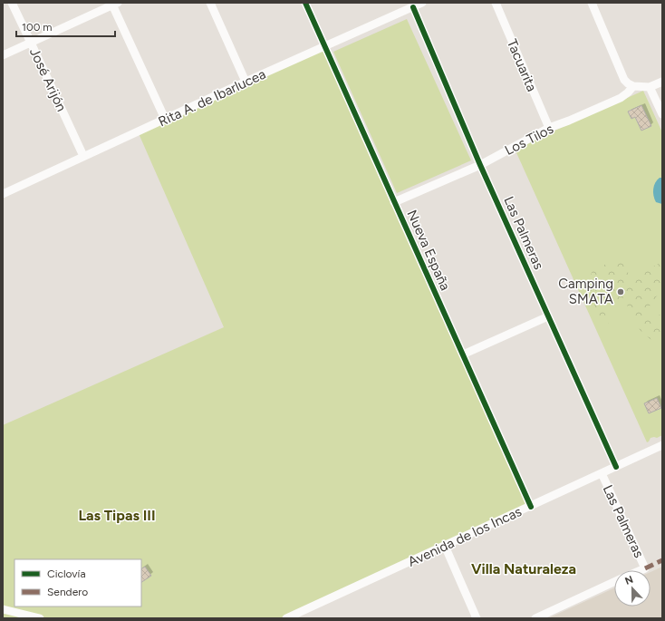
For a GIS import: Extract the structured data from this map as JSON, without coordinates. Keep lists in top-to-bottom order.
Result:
{
  "streets": {
    "street": [
      "Tacuarita",
      "José Arijón",
      "Rita A. de Ibarlucea",
      "Los Tilos",
      "Las Palmeras",
      "Nueva España",
      "Avenida de los Incas"
    ]
  },
  "crossings": [
    ["Tacuarita", "Los Tilos"],
    ["José Arijón", "Rita A. de Ibarlucea"],
    ["Rita A. de Ibarlucea", "Las Palmeras"],
    ["Rita A. de Ibarlucea", "Nueva España"],
    ["Los Tilos", "Las Palmeras"],
    ["Los Tilos", "Nueva España"],
    ["Las Palmeras", "Avenida de los Incas"],
    ["Nueva España", "Avenida de los Incas"]
  ],
  "districts": ["Las Tipas III", "Villa Naturaleza"],
  "places": ["Camping SMATA"],
  "legend": ["Ciclovía", "Sendero"],
  "scale_bar": "100 m",
  "north": "top"
}
